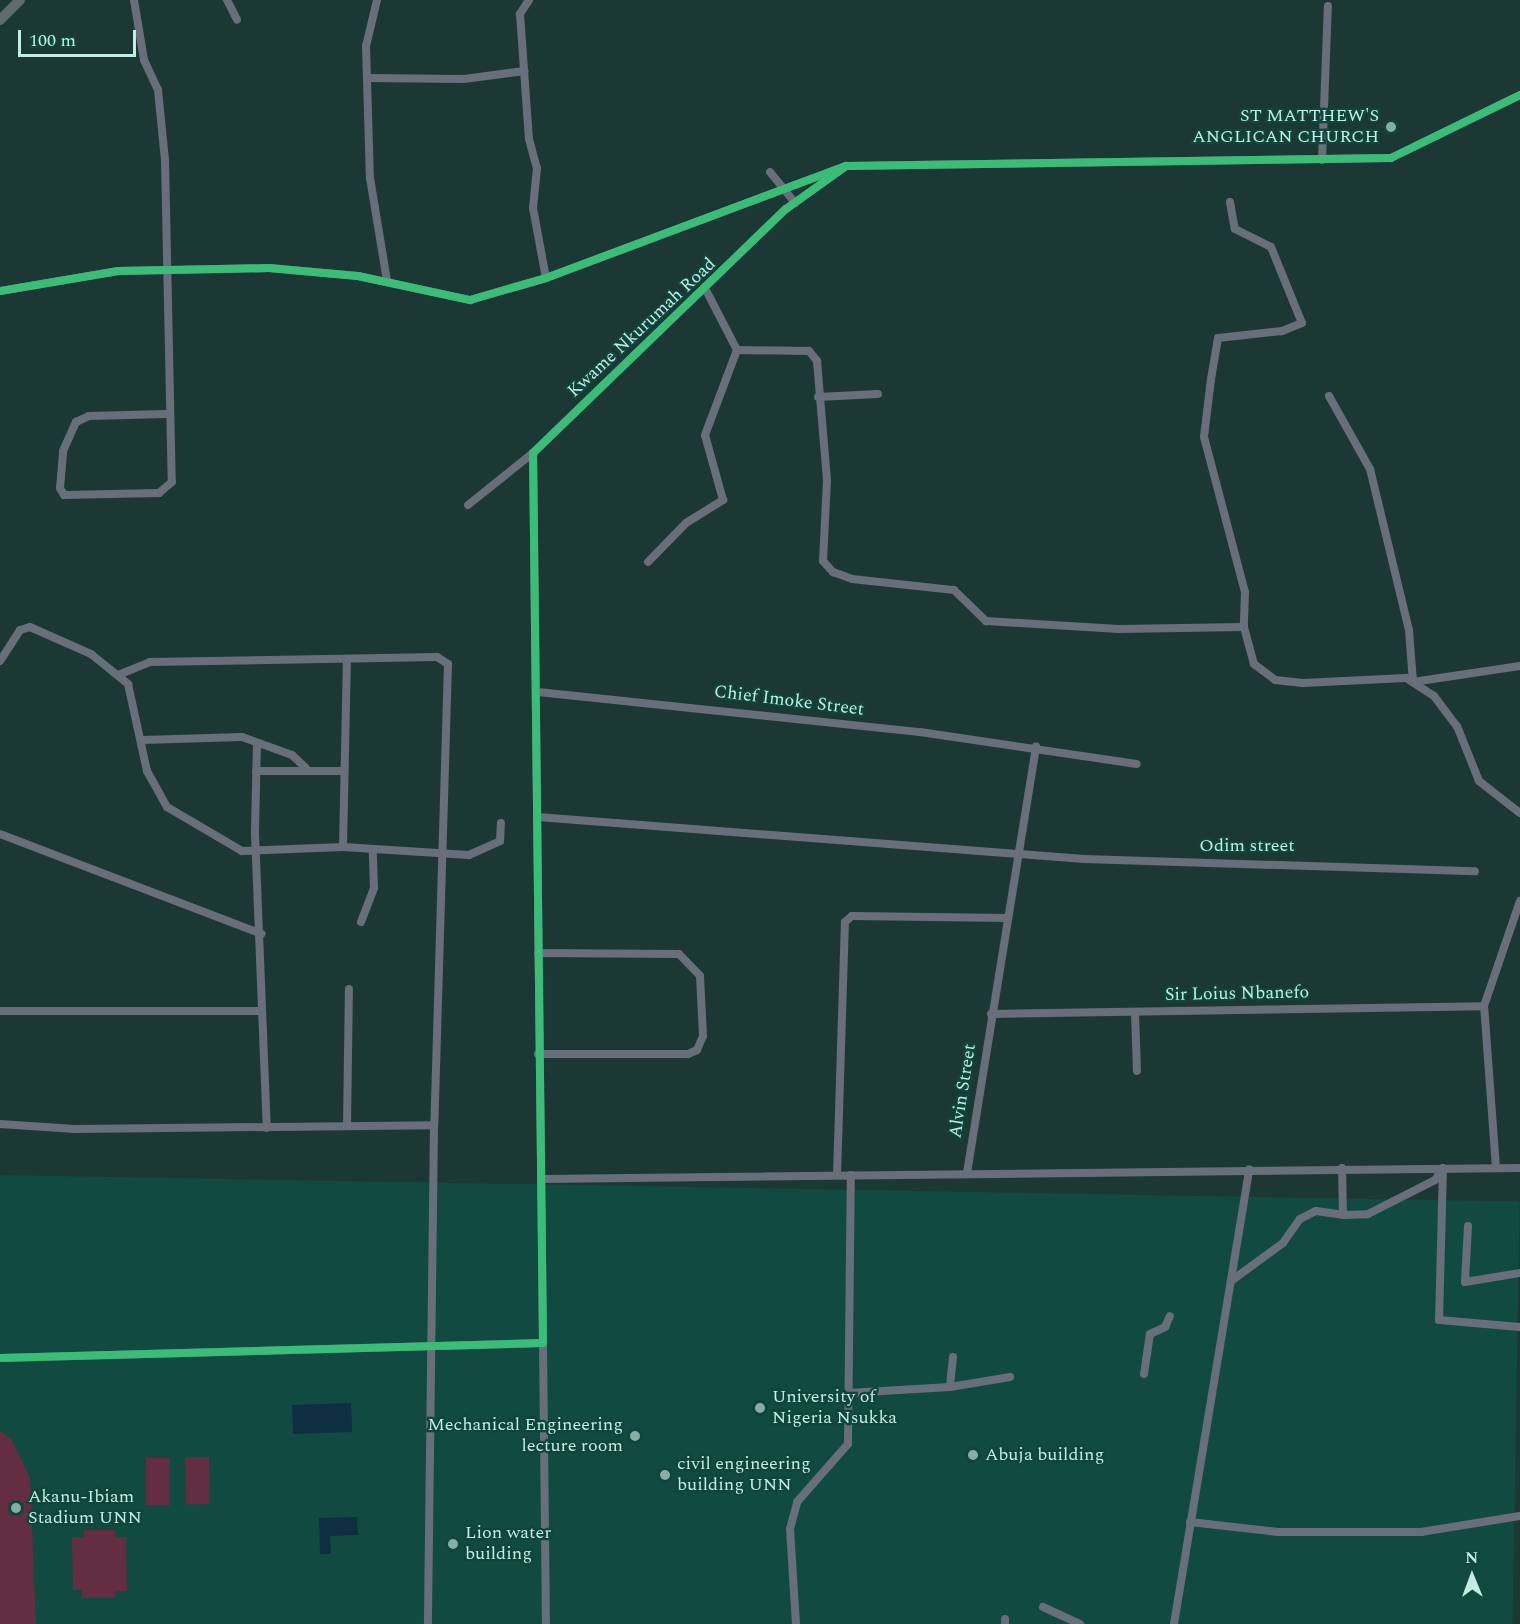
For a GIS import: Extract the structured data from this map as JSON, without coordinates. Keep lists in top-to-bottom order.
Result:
{
  "streets": {
    "street": [
      "Kwame Nkurumah Road",
      "Chief Imoke Street",
      "Odim street",
      "Sir Loius Nbanefo",
      "Alvin Street"
    ]
  },
  "crossings": [
    ["Chief Imoke Street", "Alvin Street"],
    ["Odim street", "Alvin Street"],
    ["Sir Loius Nbanefo", "Alvin Street"]
  ],
  "places": [
    "ST MATTHEW'S ANGLICAN CHURCH",
    "University of Nigeria Nsukka",
    "Mechanical Engineering lecture room",
    "Abuja building",
    "civil engineering building UNN",
    "Akanu-Ibiam Stadium UNN",
    "Lion water building"
  ],
  "scale_bar": "100 m",
  "north": "top"
}
